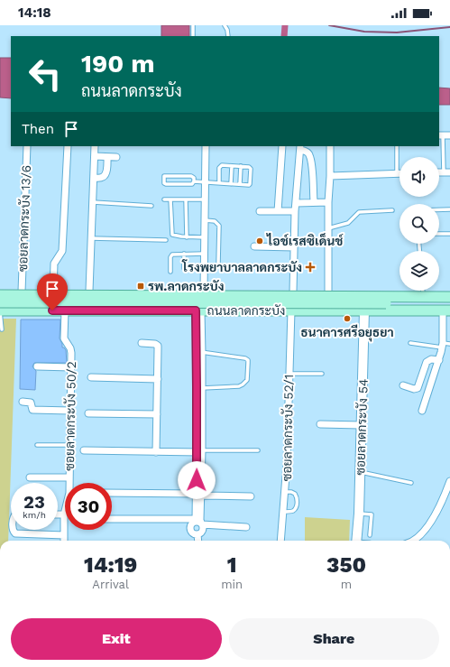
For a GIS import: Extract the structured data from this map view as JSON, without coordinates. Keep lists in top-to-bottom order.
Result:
{
  "streets": {
    "main road": ["ถนนลาดกระบัง", "ซอยลาดกระบัง 54"],
    "street": ["ซอยลาดกระบัง 13/6", "ซอยลาดกระบัง 50/2", "ซอยลาดกระบัง 52/1"]
  },
  "crossings": [
    ["ซอยลาดกระบัง 13/6", "ถนนลาดกระบัง"],
    ["ถนนลาดกระบัง", "ซอยลาดกระบัง 50/2"],
    ["ถนนลาดกระบัง", "ซอยลาดกระบัง 54"],
    ["ถนนลาดกระบัง", "ซอยลาดกระบัง 52/1"]
  ],
  "places": {
    "other": ["ไอช์เรสซิเด็นช์", "ธนาคารศรีอยุธยา"],
    "health": ["โรงพยาบาลลาดกระบัง"],
    "transit": ["รพ.ลาดกระบัง"]
  },
  "page": {
    "status": "14:18",
    "turn": ["190 m", "ถนนลาดกระบัง"],
    "then": "Then",
    "speed": "23 km/h",
    "limit": "30",
    "eta": [
      "14:19",
      "Arrival",
      "1",
      "min",
      "350",
      "m"
    ],
    "buttons": ["Exit", "Share"]
  }
}
